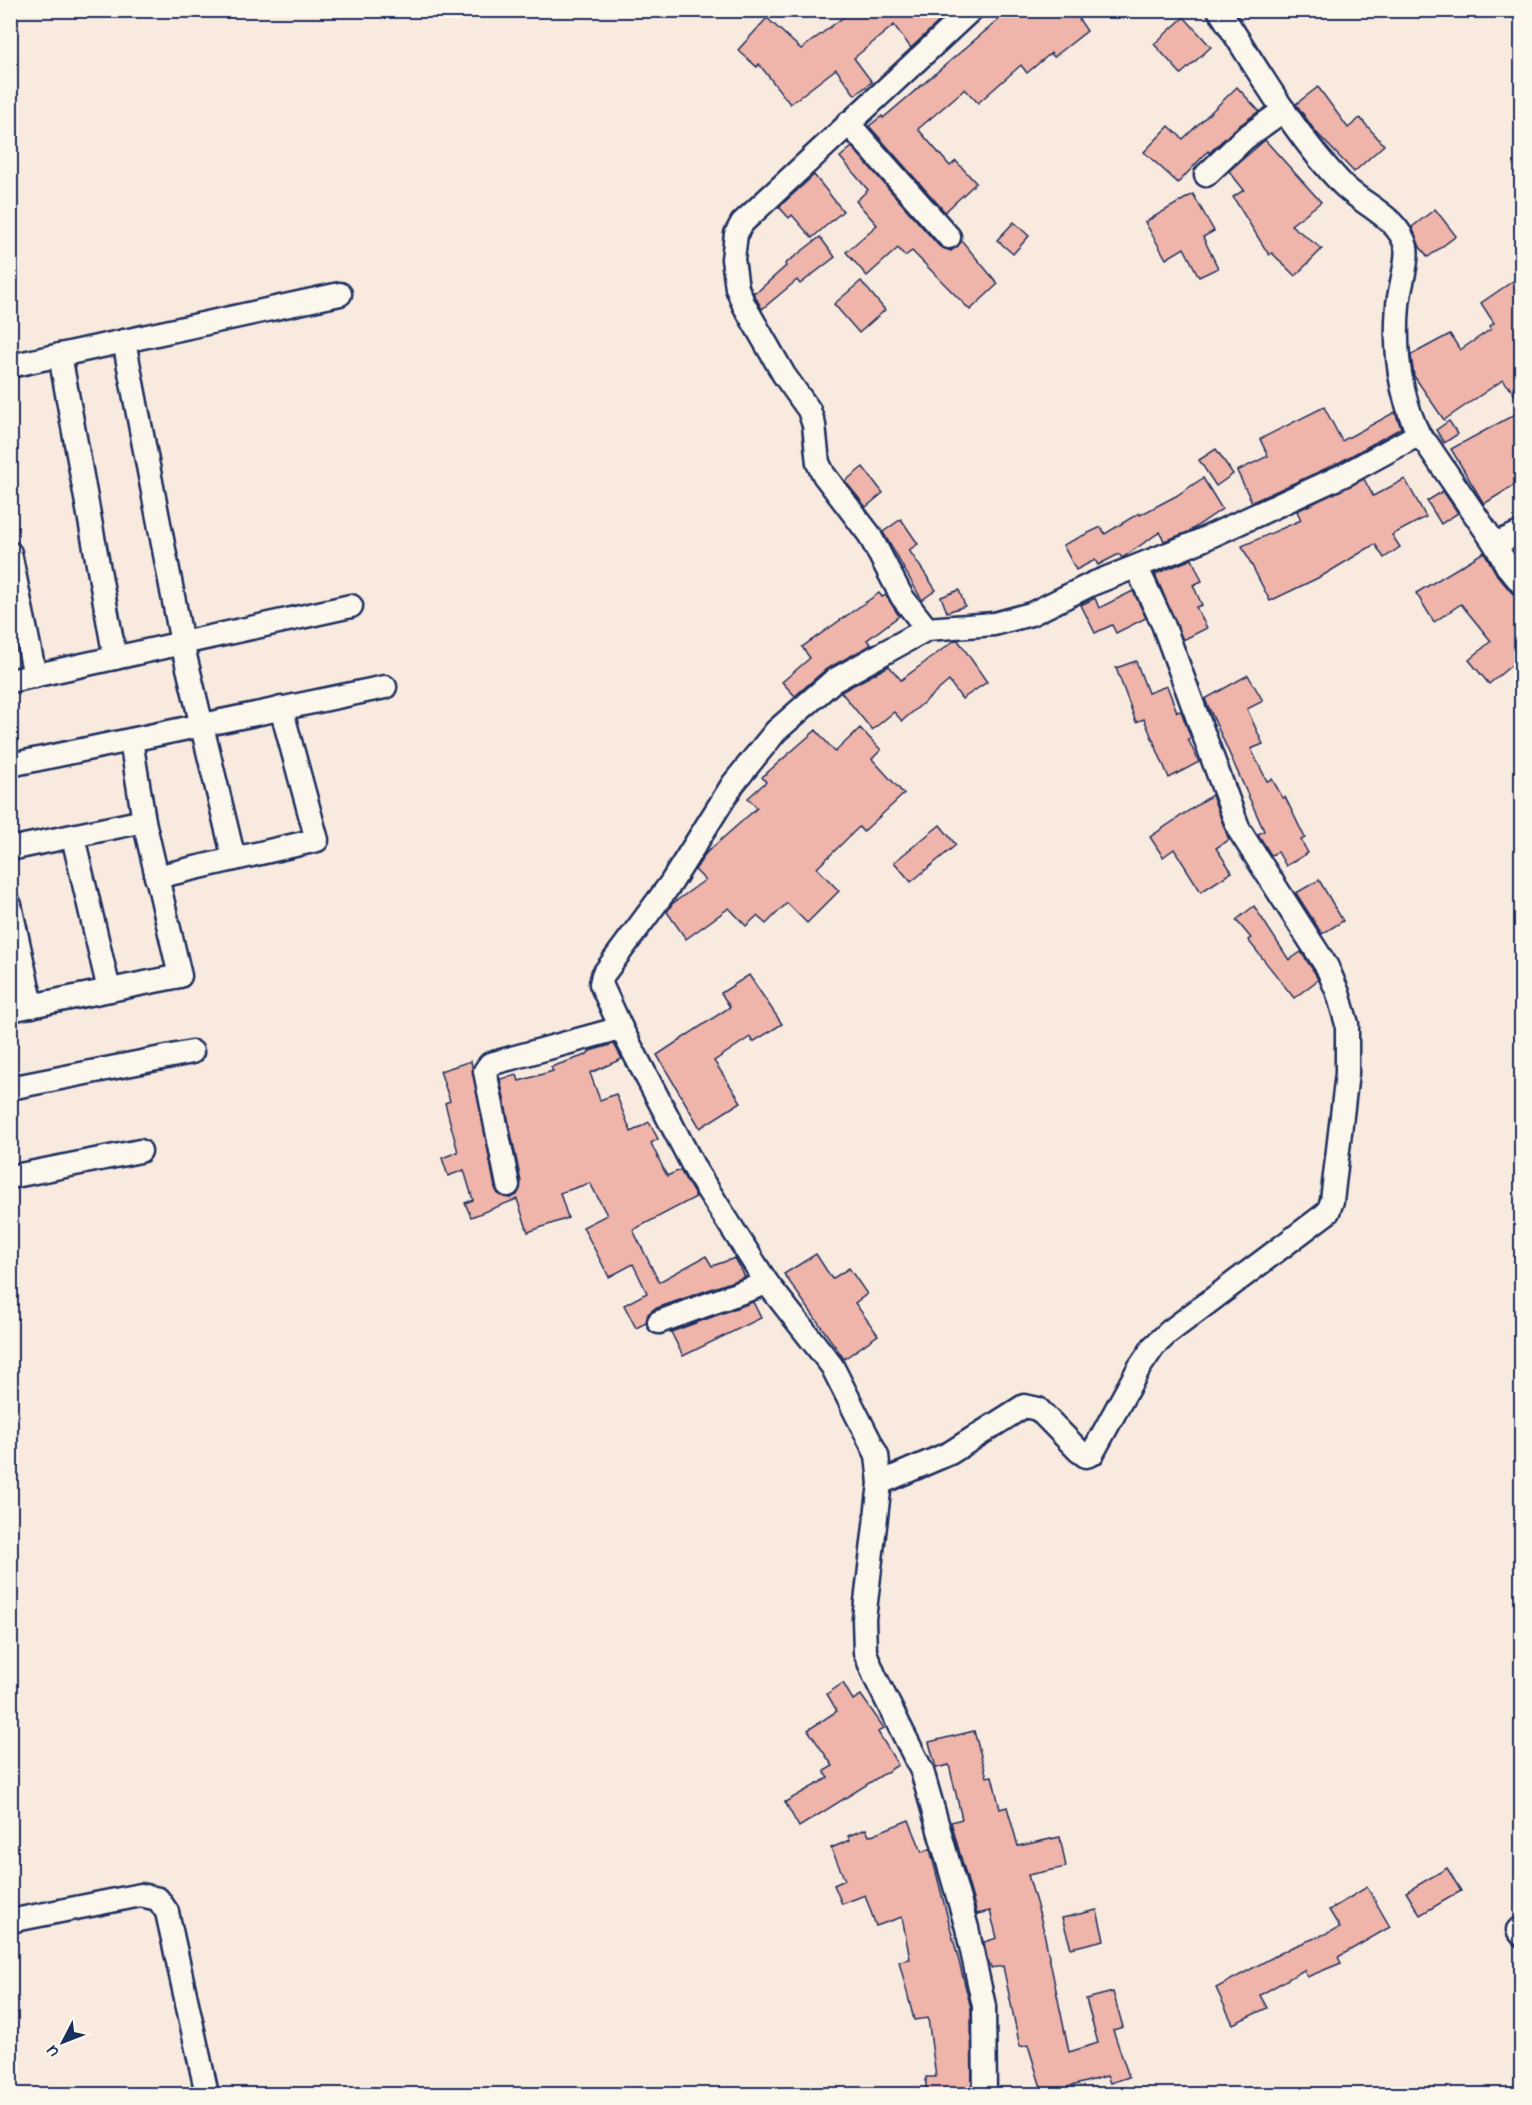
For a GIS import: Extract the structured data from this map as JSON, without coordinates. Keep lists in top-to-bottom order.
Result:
{
  "north": "bottom left"
}
